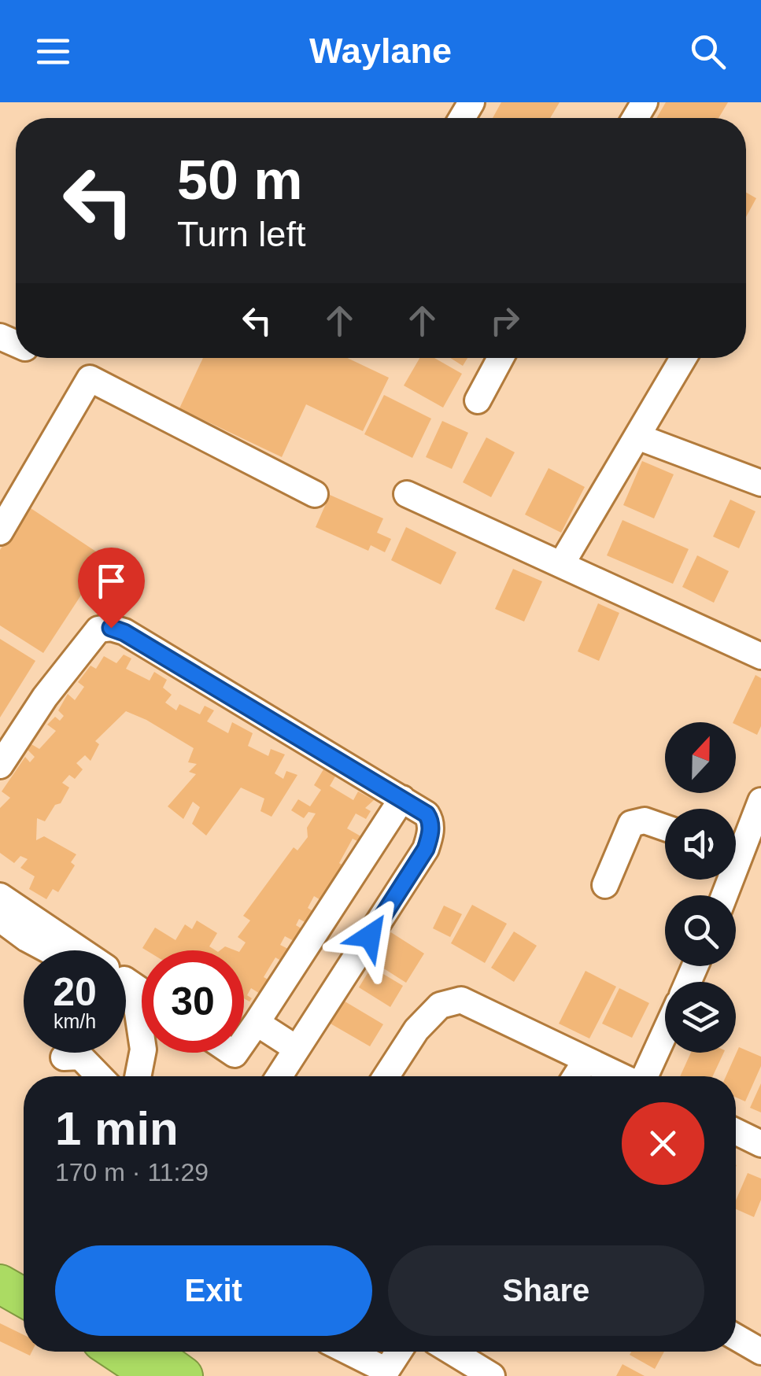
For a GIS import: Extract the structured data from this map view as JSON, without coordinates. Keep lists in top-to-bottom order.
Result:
{
  "north": "top",
  "page": {
    "header": "Waylane",
    "turn": ["50 m", "Turn left"],
    "speed": "20 km/h",
    "limit": "30",
    "heading": ["1 min", "170 m · 11:29"],
    "buttons": ["Exit", "Share"]
  }
}
